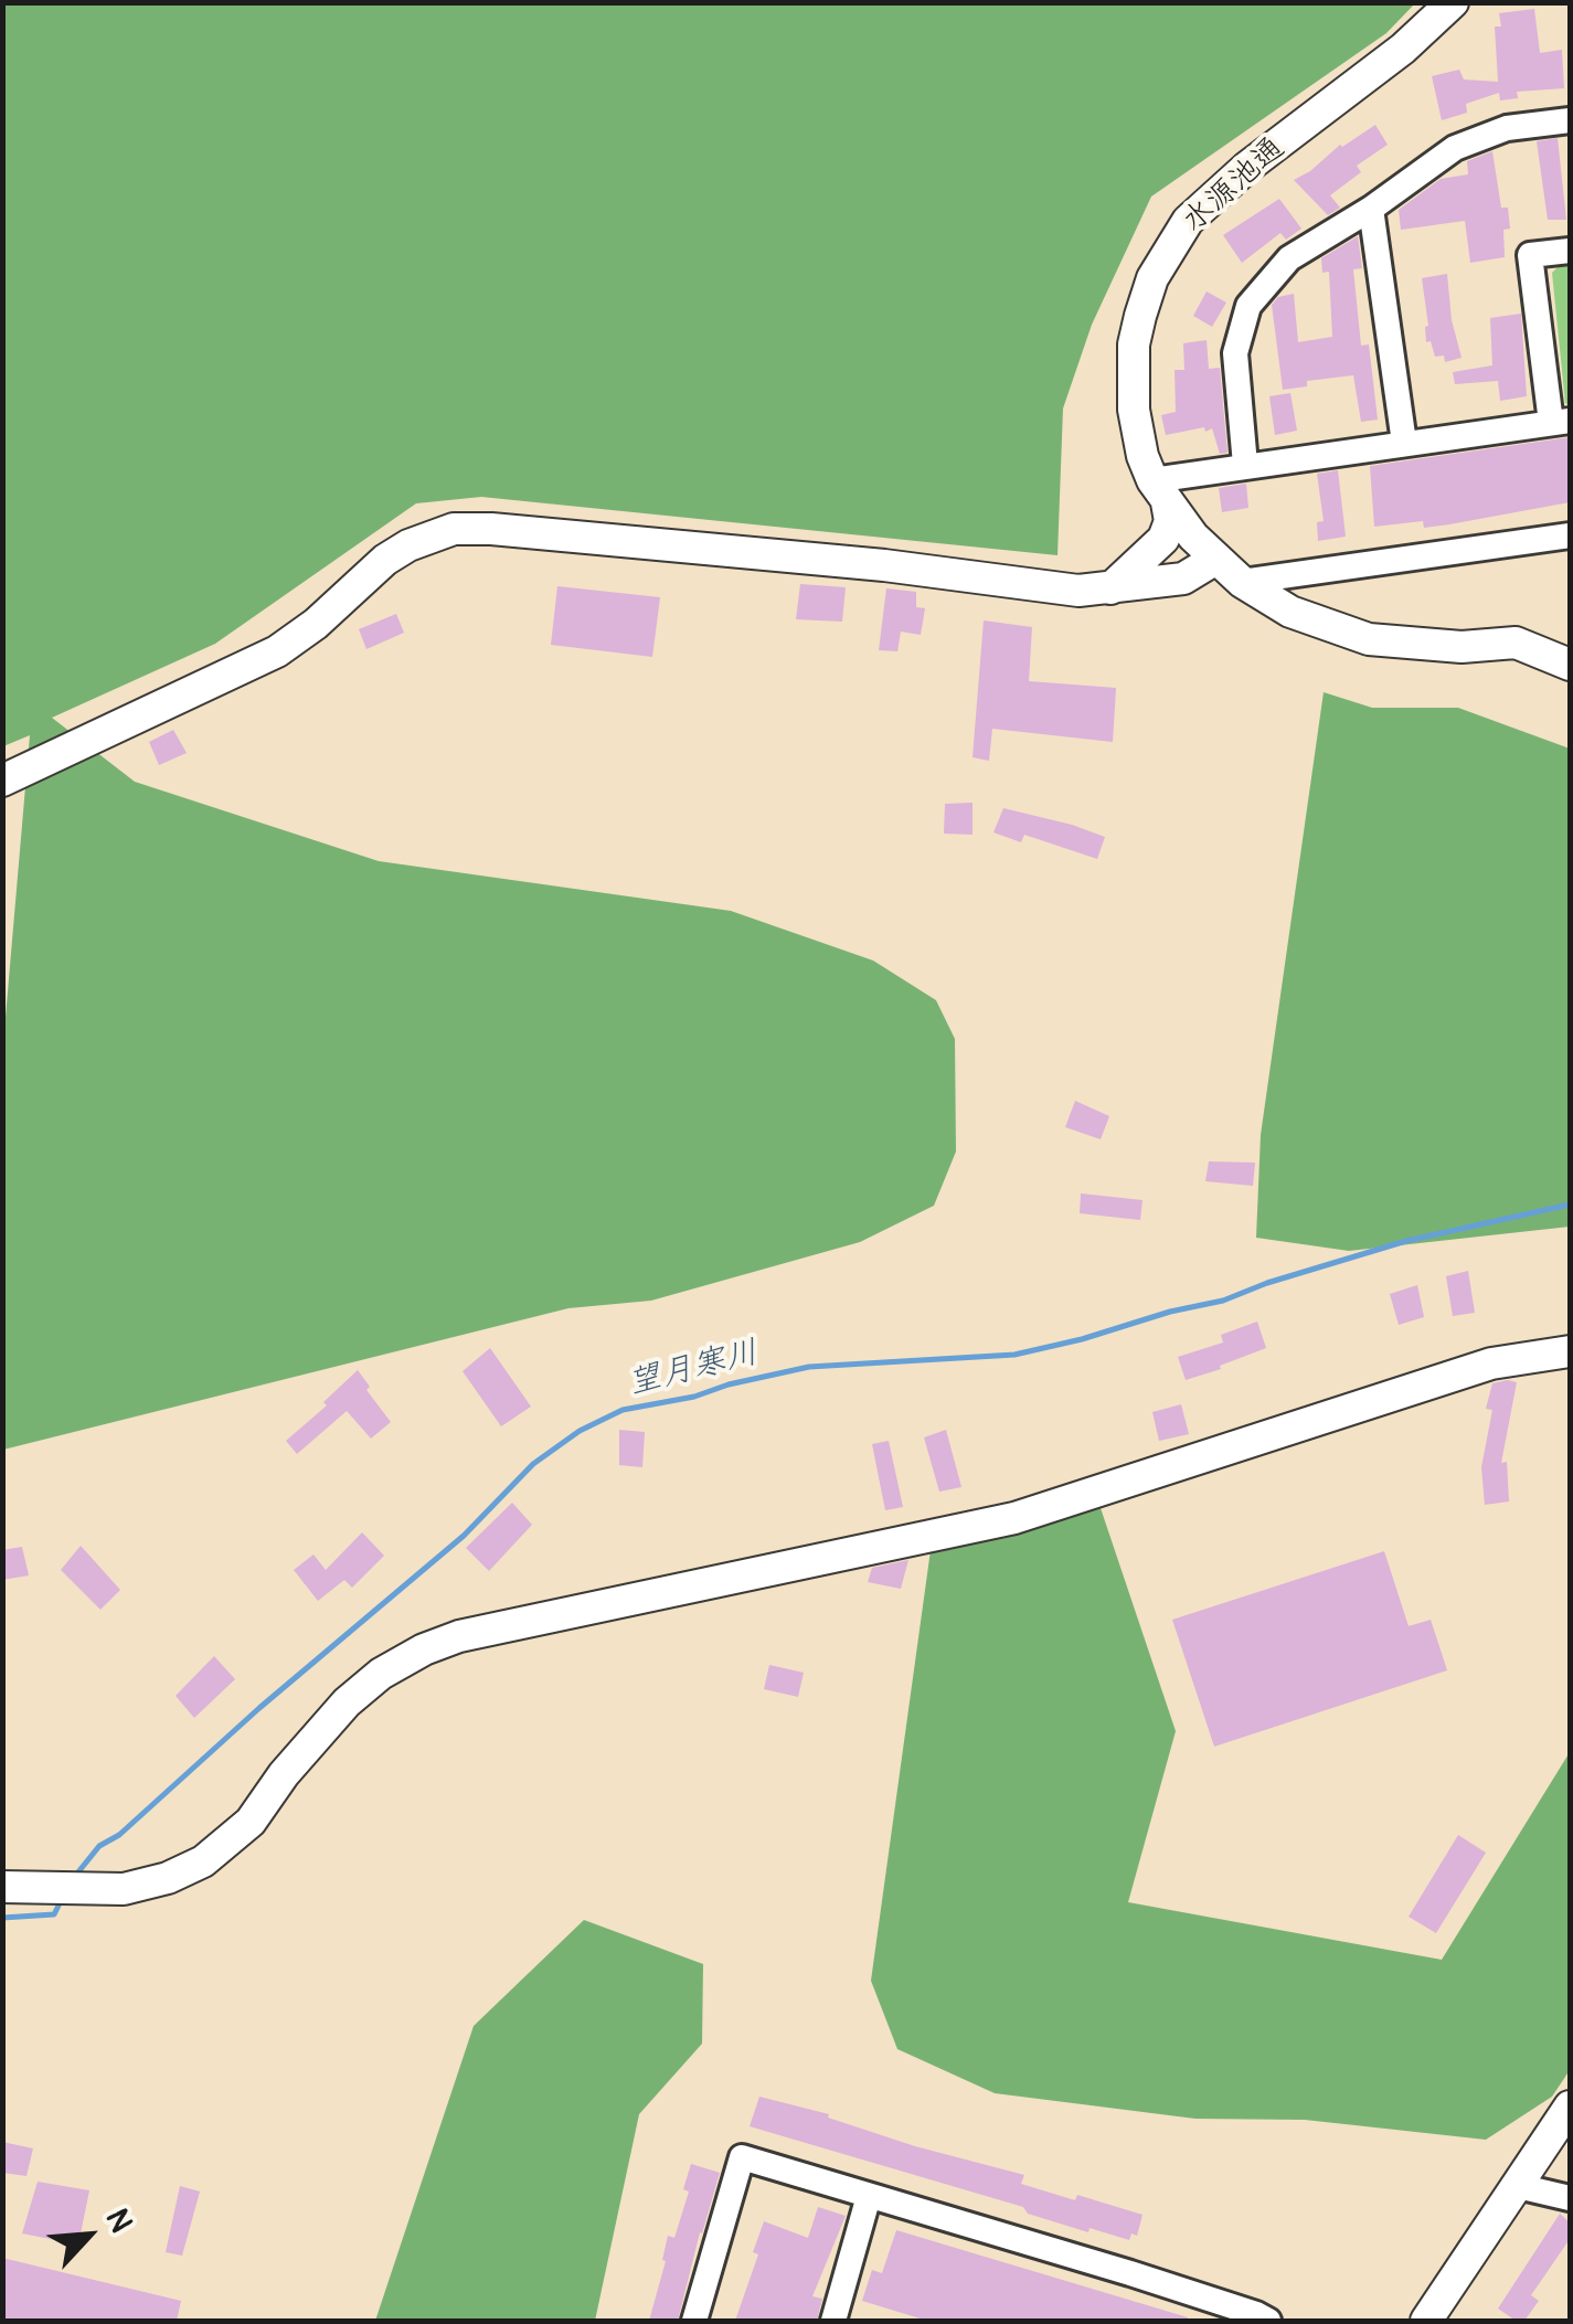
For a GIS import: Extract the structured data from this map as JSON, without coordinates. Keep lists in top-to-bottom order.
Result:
{
  "streets": {
    "street": ["水源池通"]
  },
  "water": ["望月寒川"],
  "north": "top right"
}
